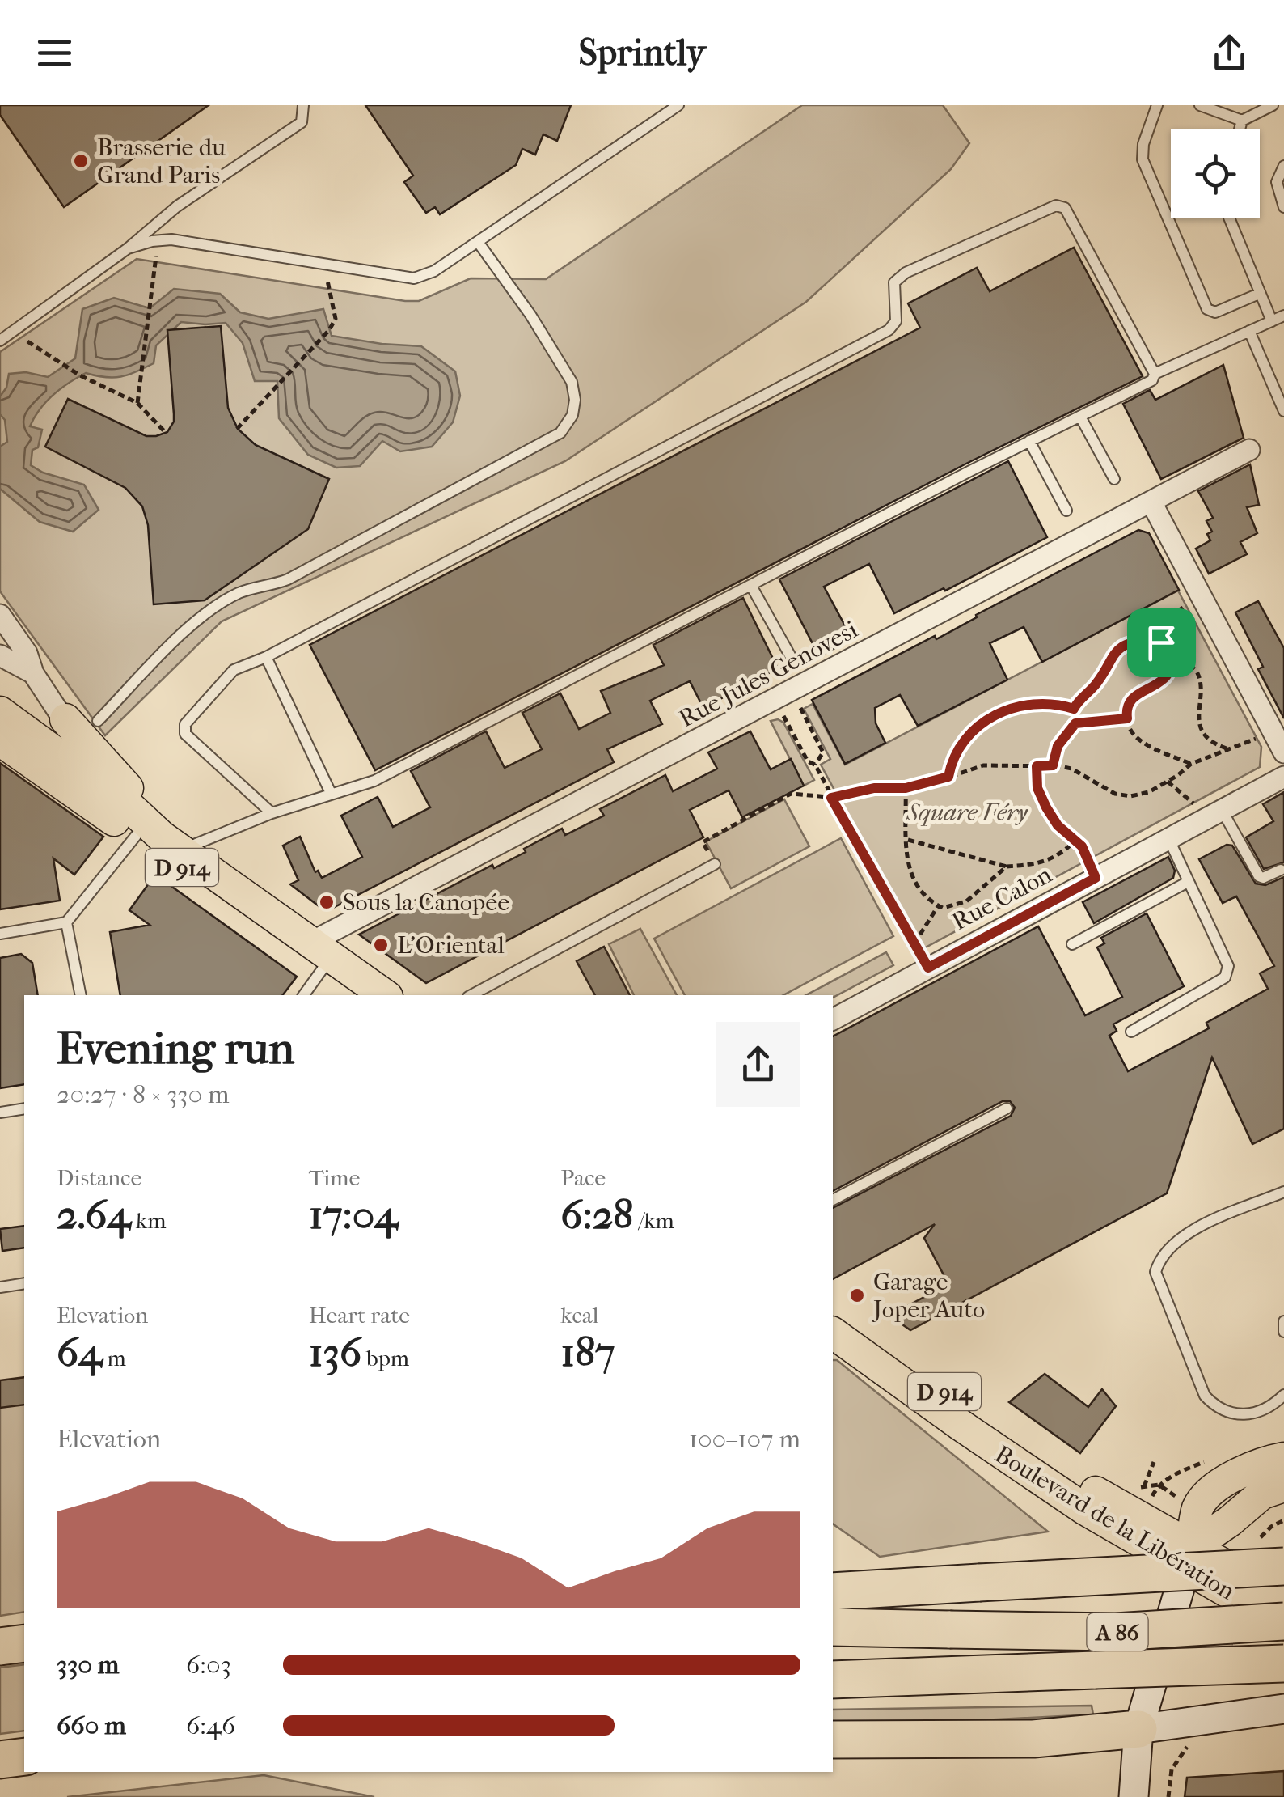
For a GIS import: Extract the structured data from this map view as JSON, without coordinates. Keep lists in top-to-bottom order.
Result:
{
  "streets": {
    "highway": ["A 86"],
    "main road": ["D 914", "Boulevard de la Libération"],
    "street": ["Rue Jules Genovesi", "Rue Calon"]
  },
  "crossings": [
    ["Rue Jules Genovesi", "D 914"],
    ["Boulevard de la Libération", "A 86"]
  ],
  "parks": ["Square Féry"],
  "places": [
    "Brasserie du Grand Paris",
    "Sous la Canopée",
    "L'Oriental",
    "Garage Joper Auto"
  ],
  "page": {
    "header": "Sprintly",
    "heading": ["Evening run", "20:27 · 8 × 330 m"],
    "stats": [
      ["Distance", "2.64 km"],
      ["Time", "17:04"],
      ["Pace", "6:28 /km"],
      ["Elevation", "64 m"],
      ["Heart rate", "136 bpm"],
      ["kcal", "187"]
    ],
    "chart": ["Elevation", "100–107 m"],
    "list": [
      {
        "name": "330 m",
        "note": "6:03"
      },
      {
        "name": "660 m",
        "note": "6:46"
      }
    ]
  }
}
